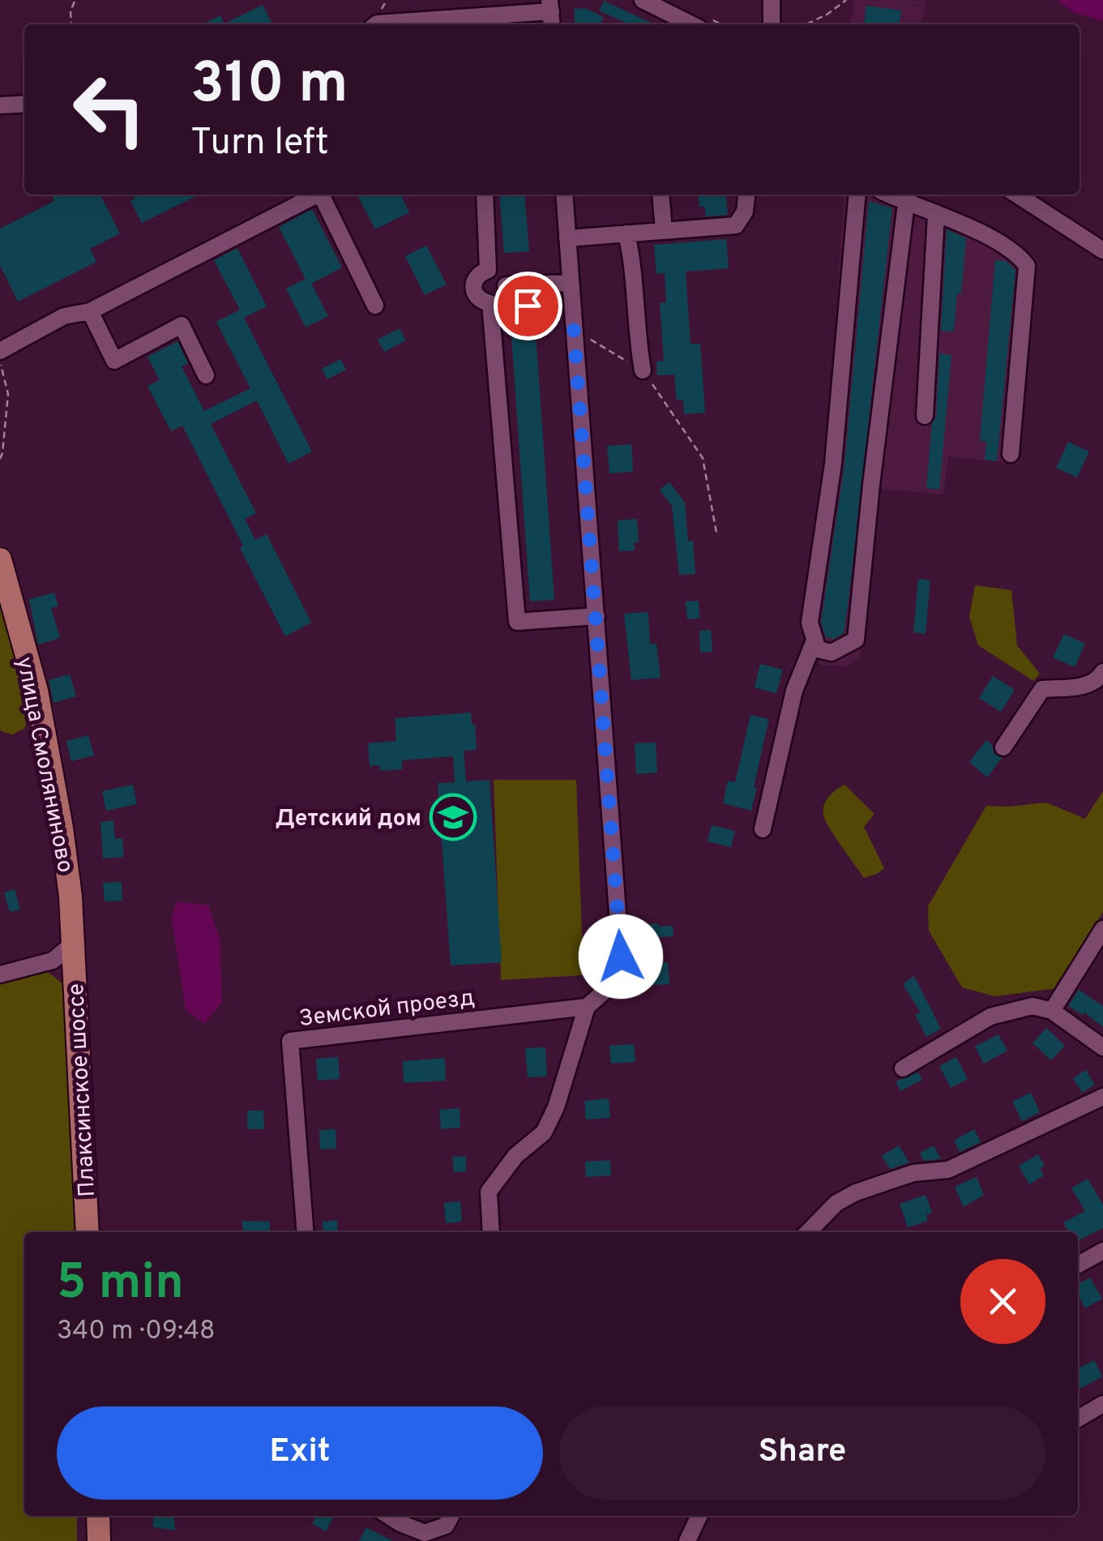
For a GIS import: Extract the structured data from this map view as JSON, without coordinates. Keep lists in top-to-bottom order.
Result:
{
  "streets": {
    "main road": ["улица Смоляниново", "Плаксинское шоссе"],
    "street": ["Земской проезд"]
  },
  "crossings": [
    ["улица Смоляниново", "Плаксинское шоссе"]
  ],
  "places": {
    "school or university": ["Детский дом"]
  },
  "page": {
    "turn": ["310 m", "Turn left"],
    "heading": ["5 min", "340 m · 09:48"],
    "buttons": ["Exit", "Share"]
  }
}
